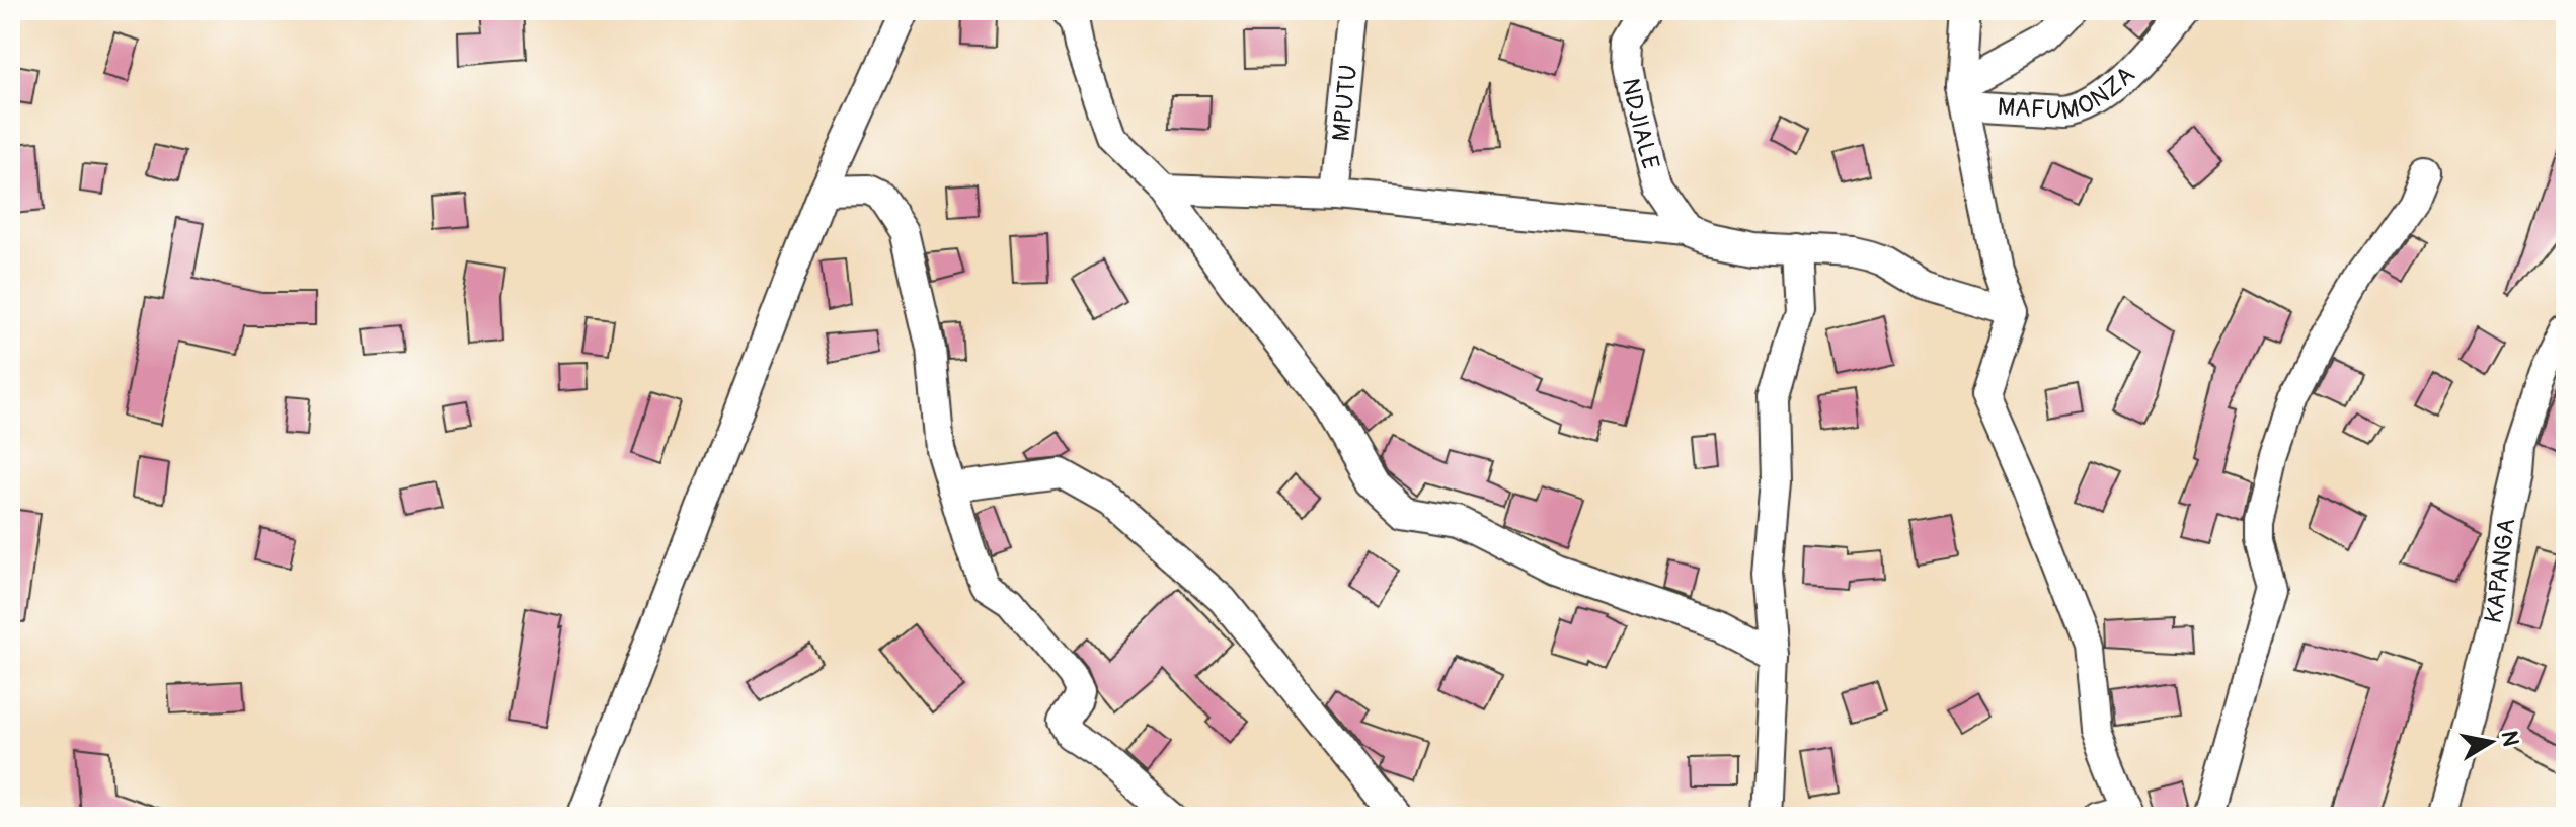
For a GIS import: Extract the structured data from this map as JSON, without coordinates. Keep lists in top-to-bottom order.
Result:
{
  "streets": {
    "street": [
      "MAFUMONZA",
      "MPUTU",
      "NDJIALE",
      "KAPANGA"
    ]
  },
  "north": "right"
}
